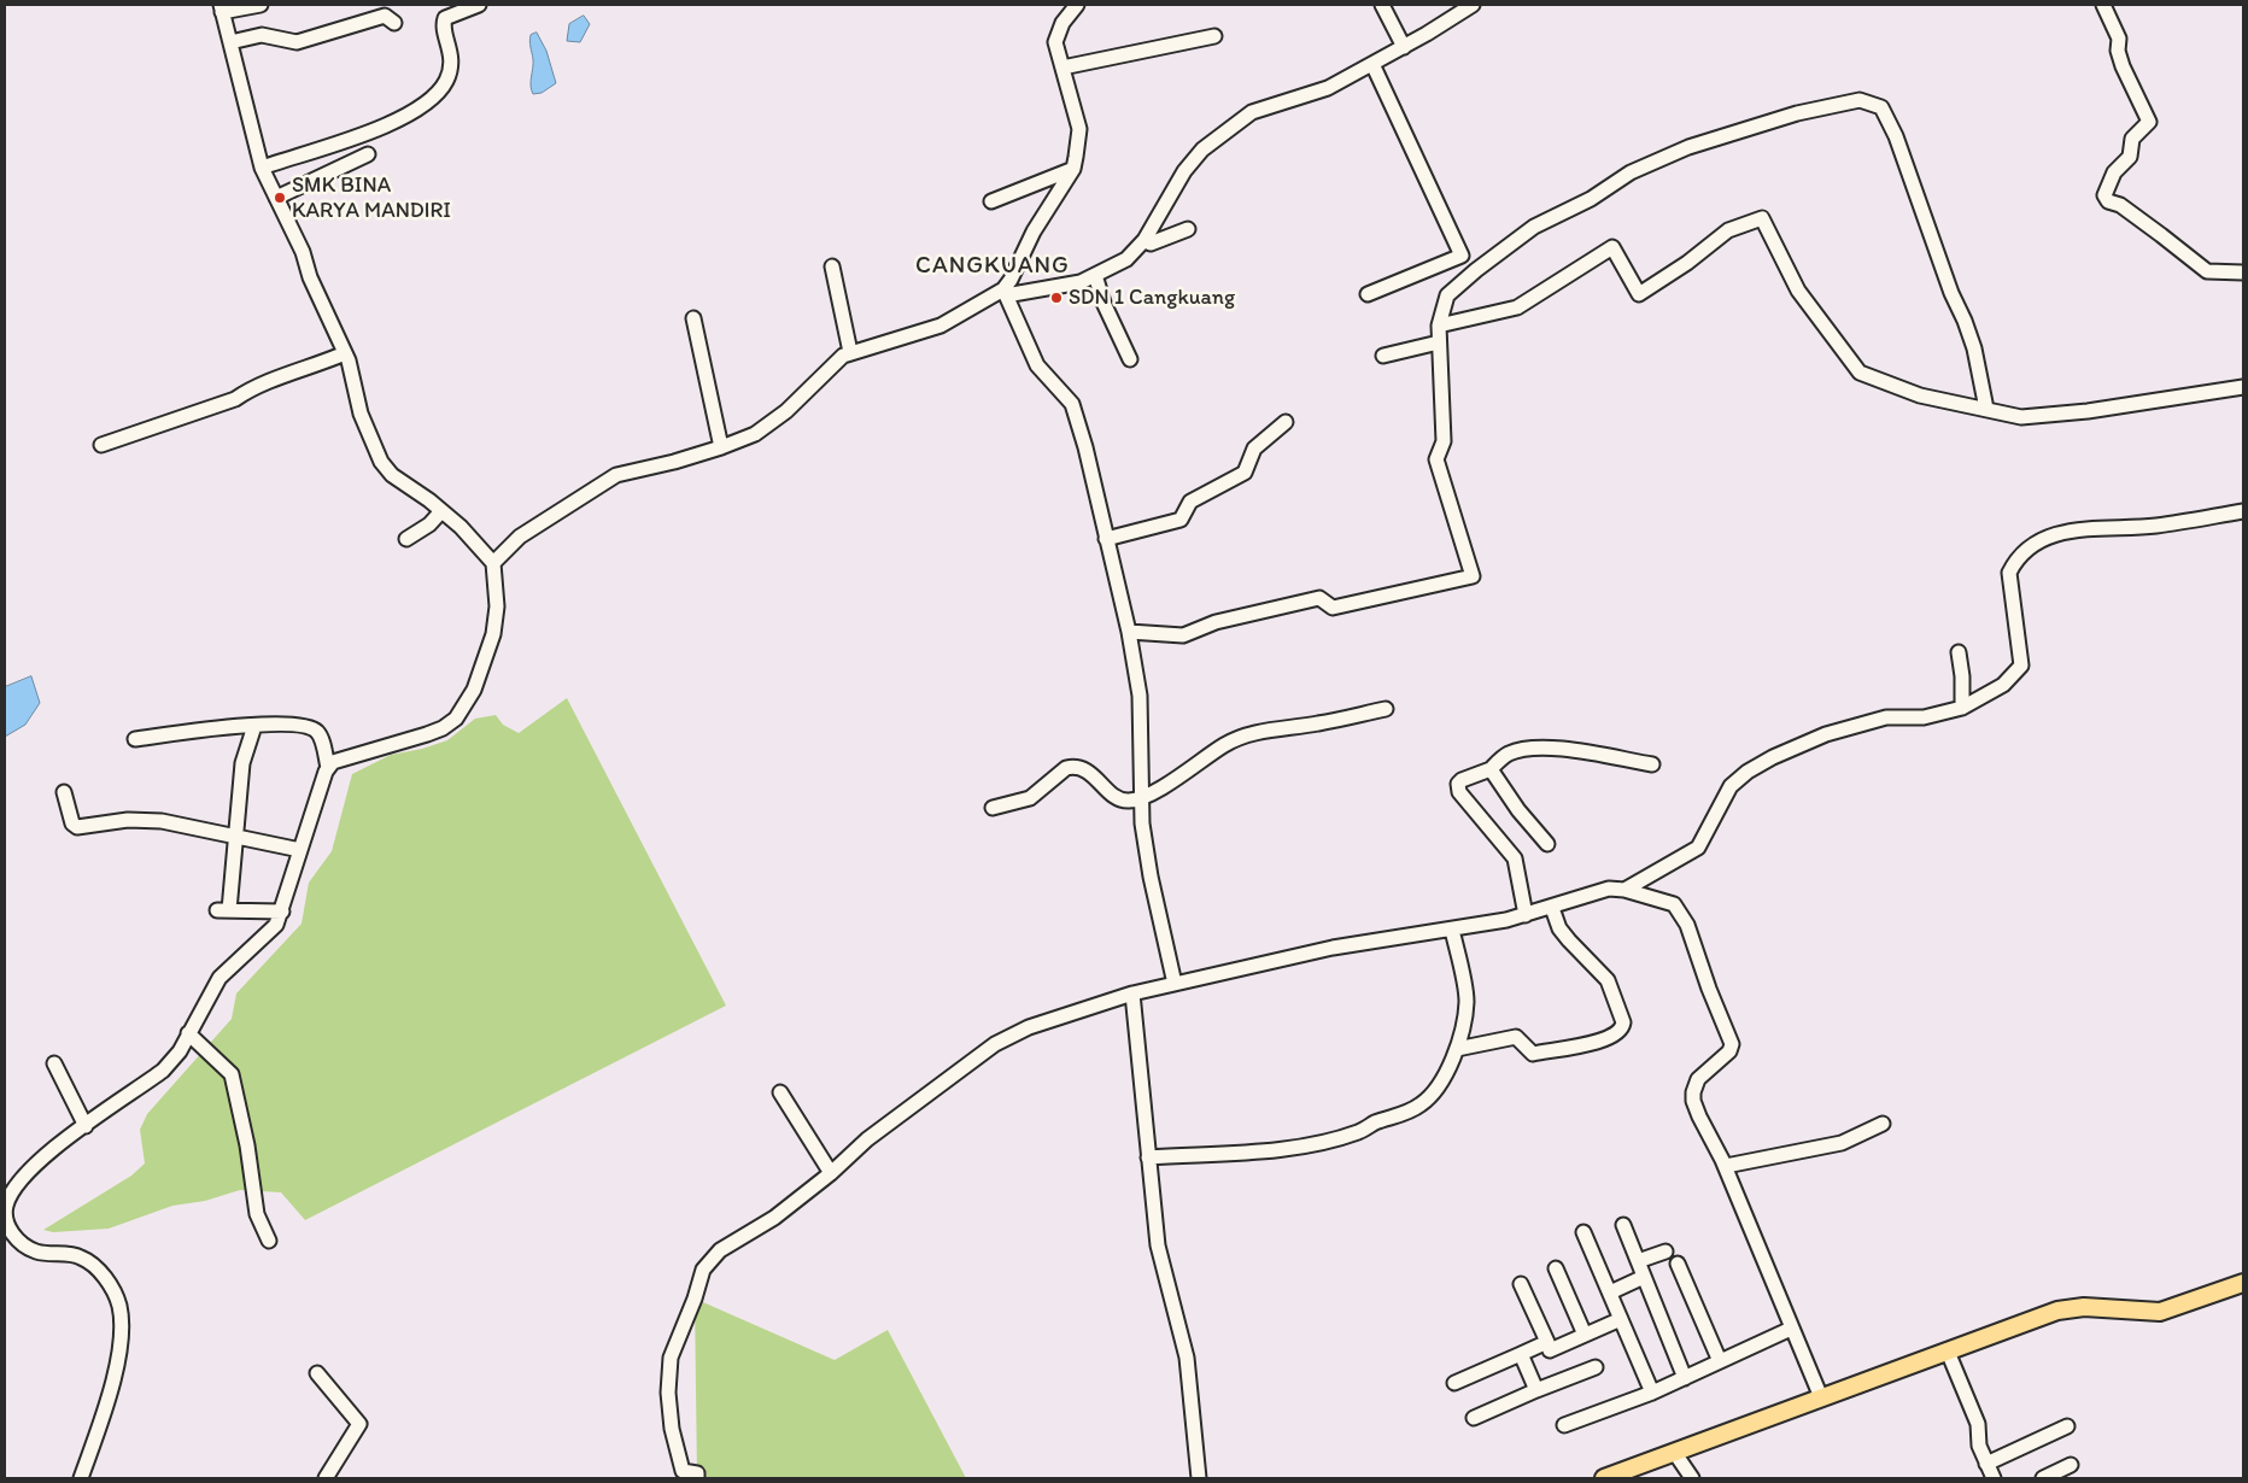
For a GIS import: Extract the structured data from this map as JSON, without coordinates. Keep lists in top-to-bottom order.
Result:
{
  "districts": ["CANGKUANG"],
  "places": ["SMK BINA KARYA MANDIRI", "SDN 1 Cangkuang"]
}
